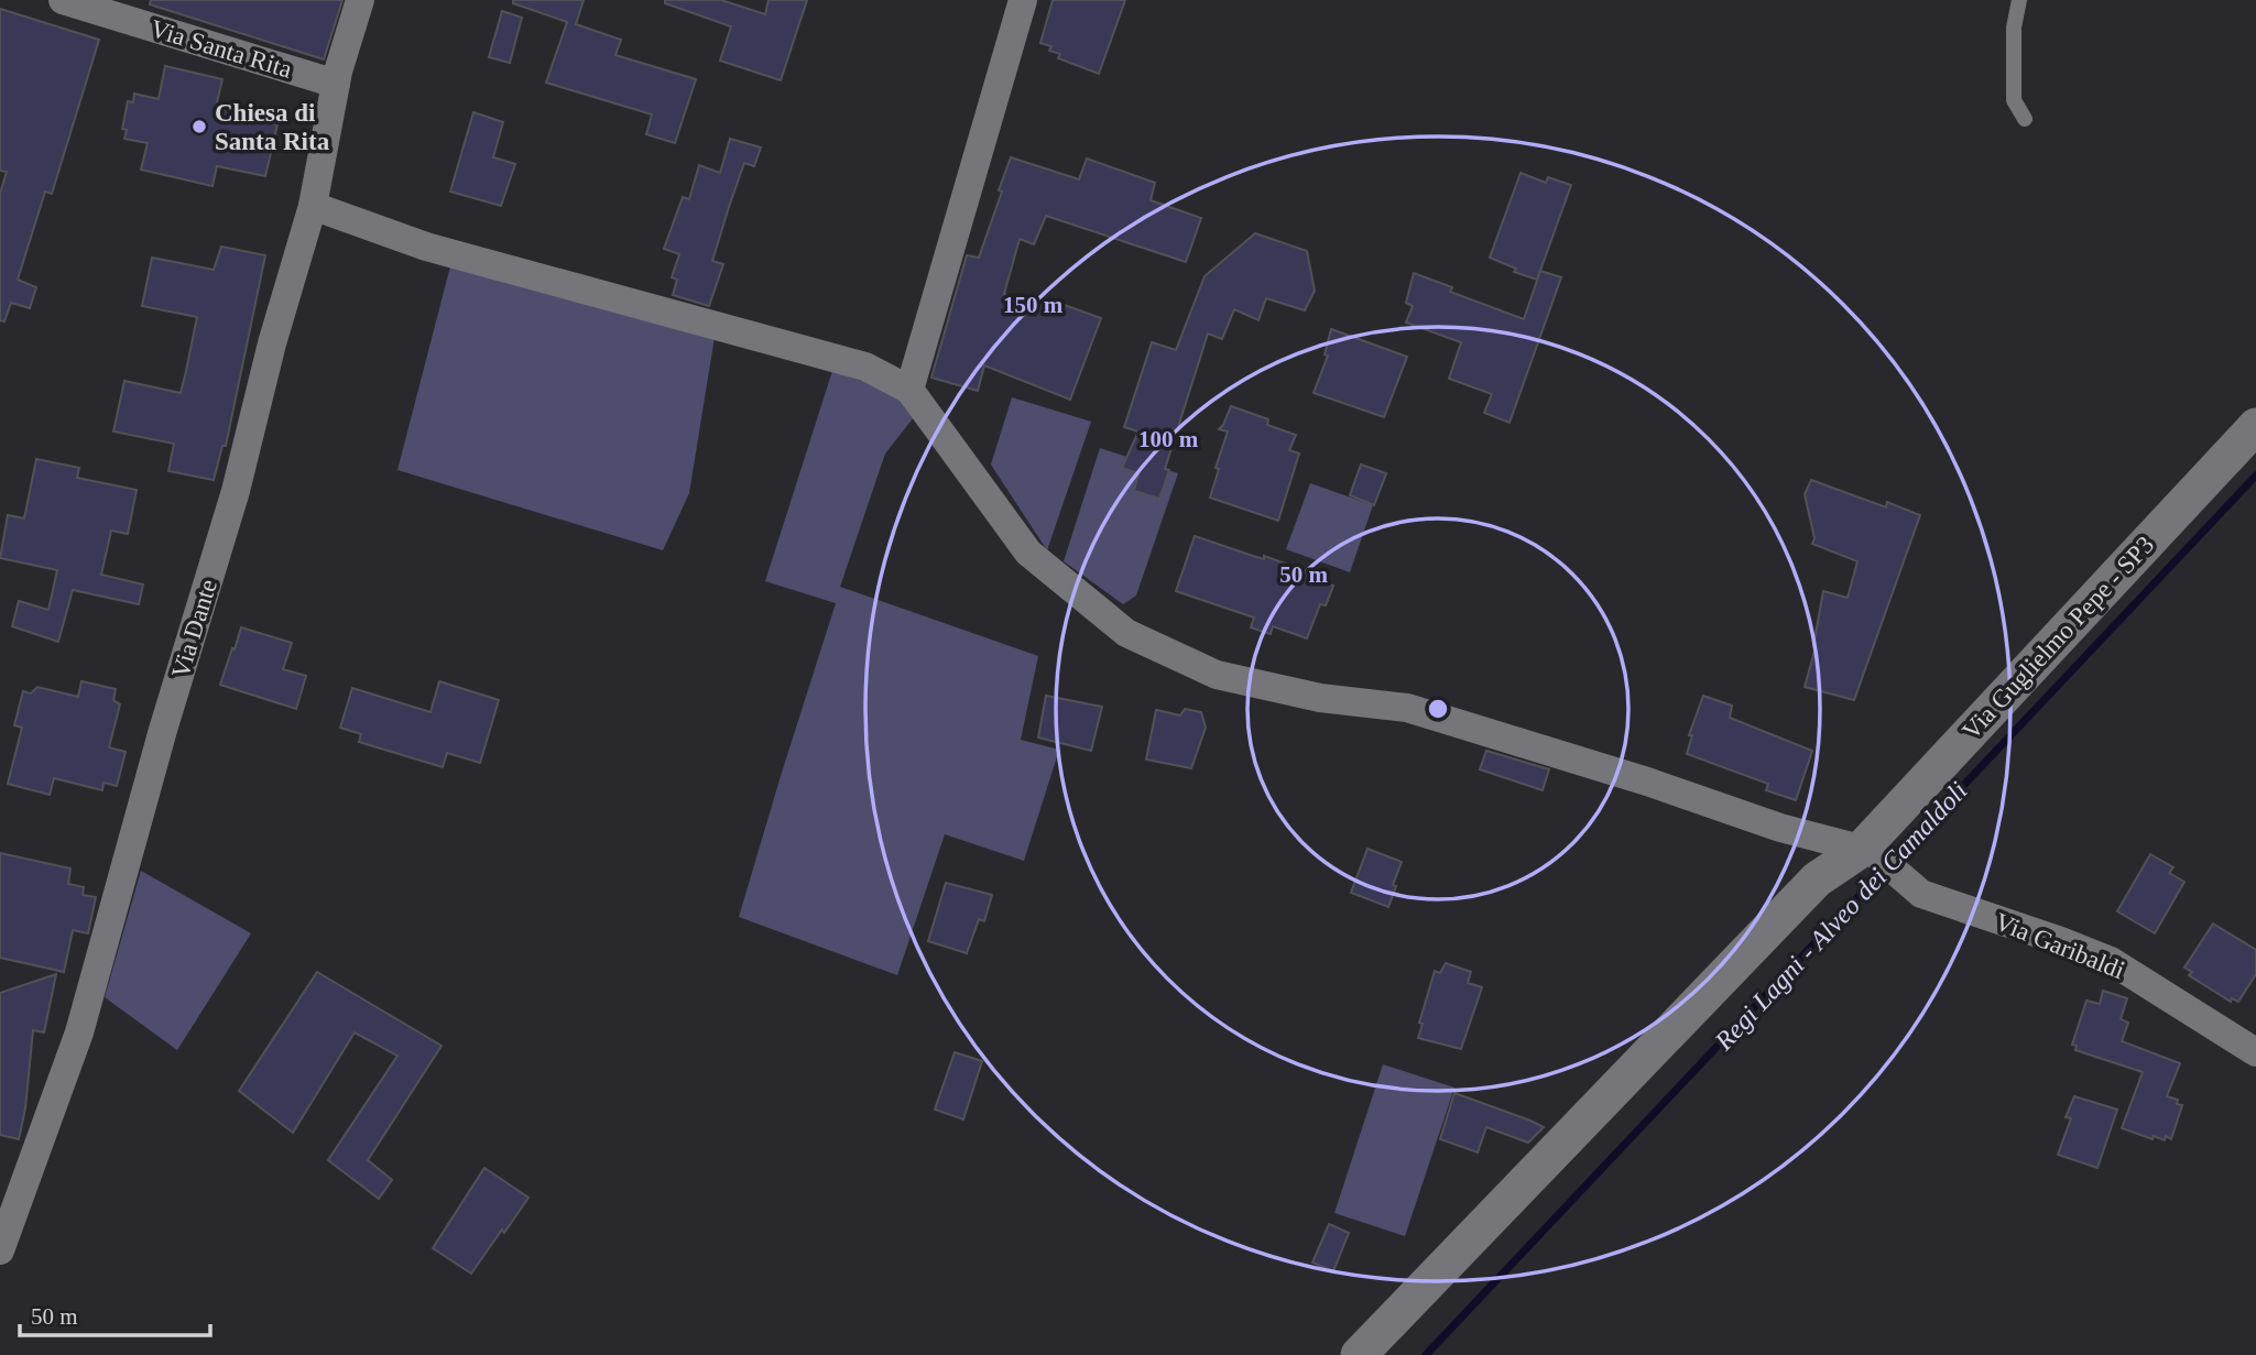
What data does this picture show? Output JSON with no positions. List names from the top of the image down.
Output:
{
  "streets": {
    "street": [
      "Via Santa Rita",
      "Via Dante",
      "Via Guglielmo Pepe - SP3",
      "Via Garibaldi"
    ]
  },
  "crossings": [
    ["Via Santa Rita", "Via Dante"],
    ["Via Guglielmo Pepe - SP3", "Via Garibaldi"]
  ],
  "water": ["Regi Lagni - Alveo dei Camaldoli"],
  "places": ["Chiesa di Santa Rita"],
  "scale_bar": "50 m",
  "rings": ["150 m", "100 m", "50 m"]
}
